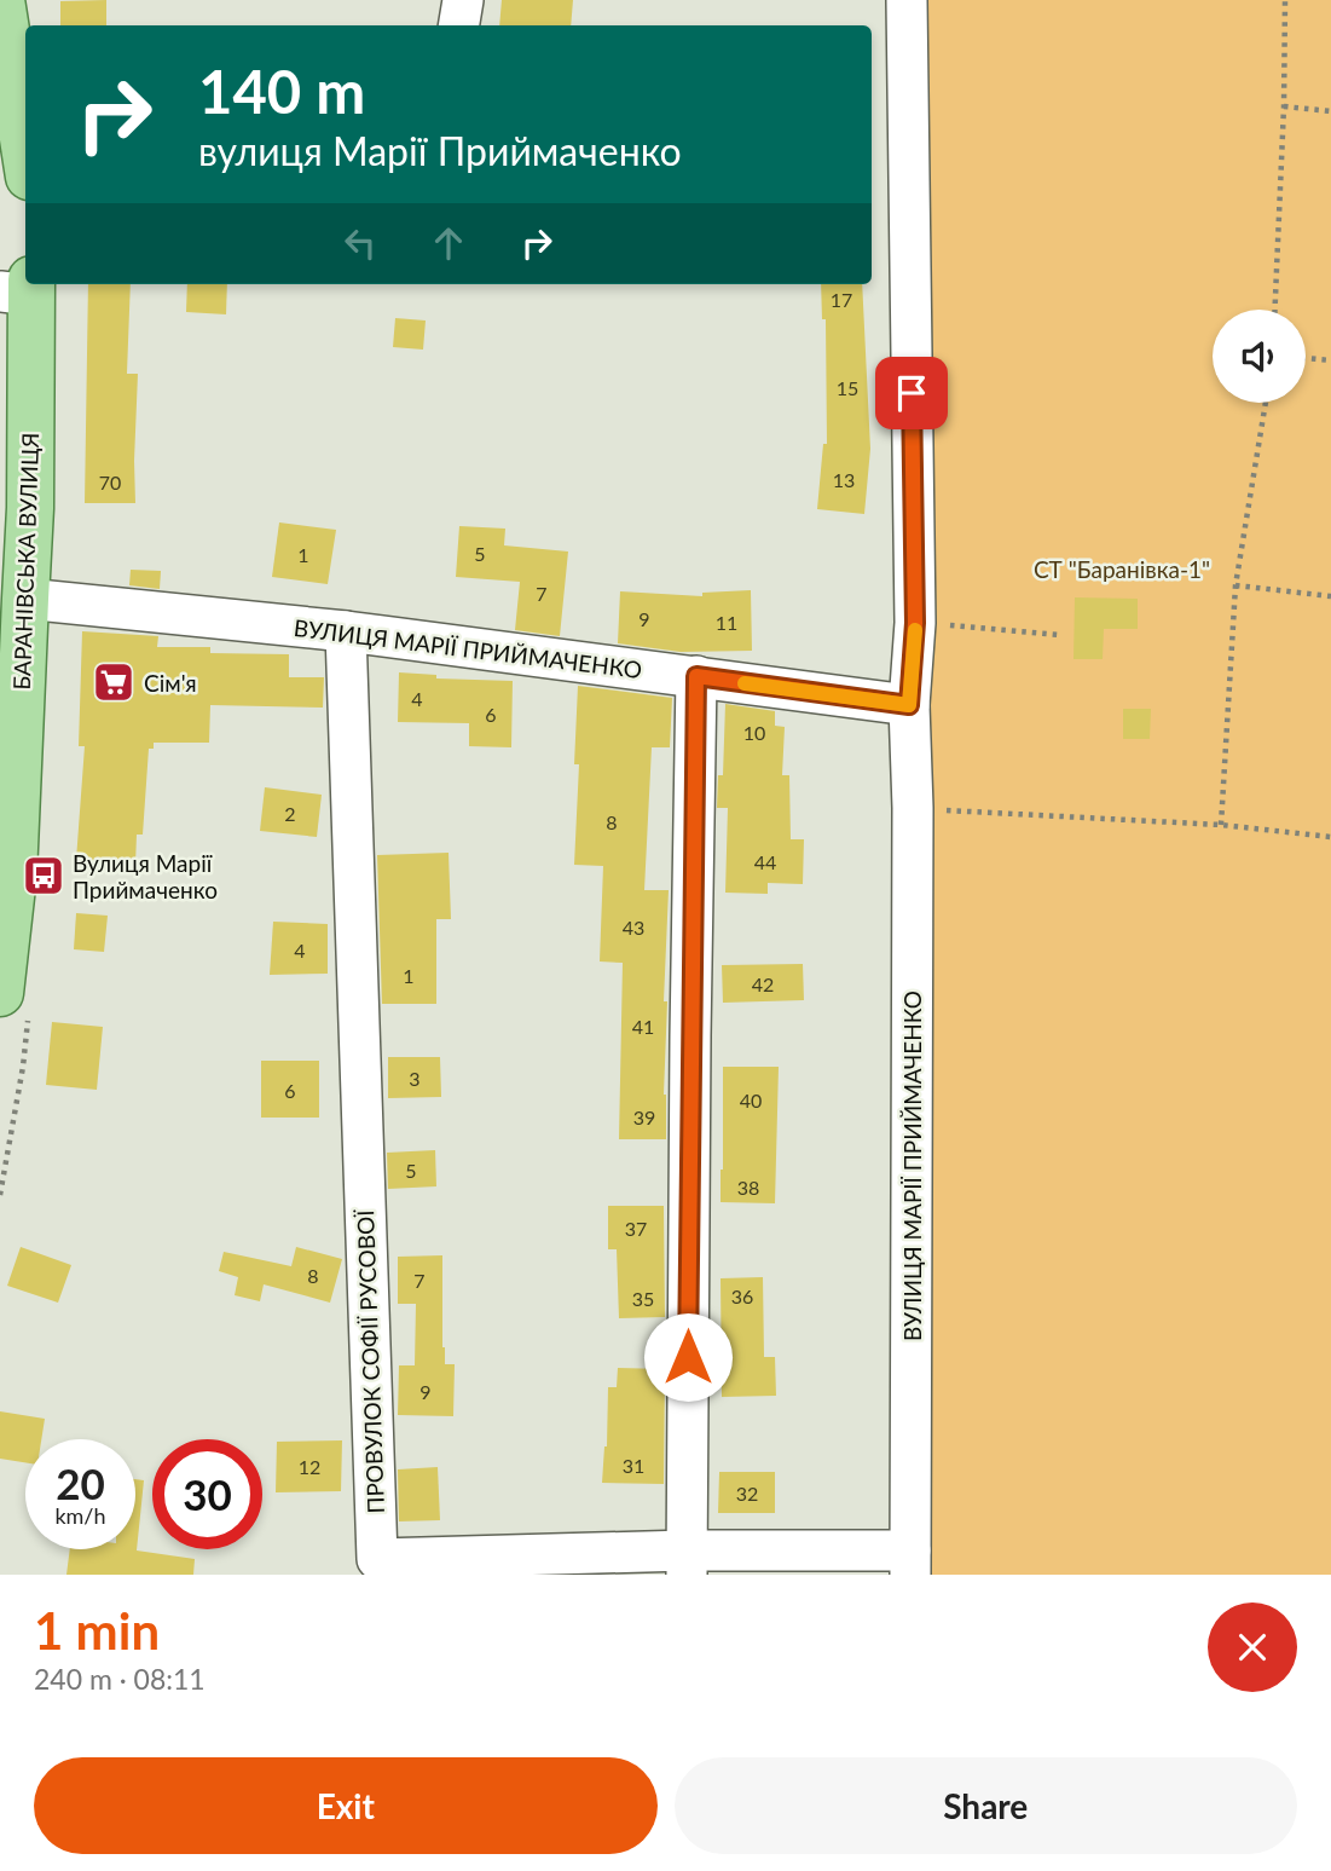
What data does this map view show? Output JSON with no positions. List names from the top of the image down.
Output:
{
  "streets": {
    "main road": ["БАРАНІВСЬКА ВУЛИЦЯ"],
    "street": ["ВУЛИЦЯ МАРІЇ ПРИЙМАЧЕНКО", "ПРОВУЛОК СОФІЇ РУСОВОЇ"]
  },
  "crossings": [
    ["БАРАНІВСЬКА ВУЛИЦЯ", "ВУЛИЦЯ МАРІЇ ПРИЙМАЧЕНКО"],
    ["ВУЛИЦЯ МАРІЇ ПРИЙМАЧЕНКО", "ПРОВУЛОК СОФІЇ РУСОВОЇ"]
  ],
  "parks": ["СТ \"Баранівка-1\""],
  "places": {
    "supermarket": ["Сім'я"],
    "bus stop": ["Вулиця Марії Приймаченко"]
  },
  "house_numbers": [
    "17",
    "15",
    "13",
    "70",
    "5",
    "1",
    "7",
    "9",
    "11",
    "4",
    "6",
    "10",
    "2",
    "8",
    "44",
    "43",
    "4",
    "1",
    "42",
    "41",
    "3",
    "6",
    "40",
    "39",
    "5",
    "38",
    "37",
    "8",
    "7",
    "36",
    "35",
    "9",
    "31",
    "12",
    "32"
  ],
  "page": {
    "turn": ["140 m", "вулиця Марії Приймаченко"],
    "speed": "20 km/h",
    "limit": "30",
    "heading": ["1 min", "240 m · 08:11"],
    "buttons": ["Exit", "Share"]
  }
}
